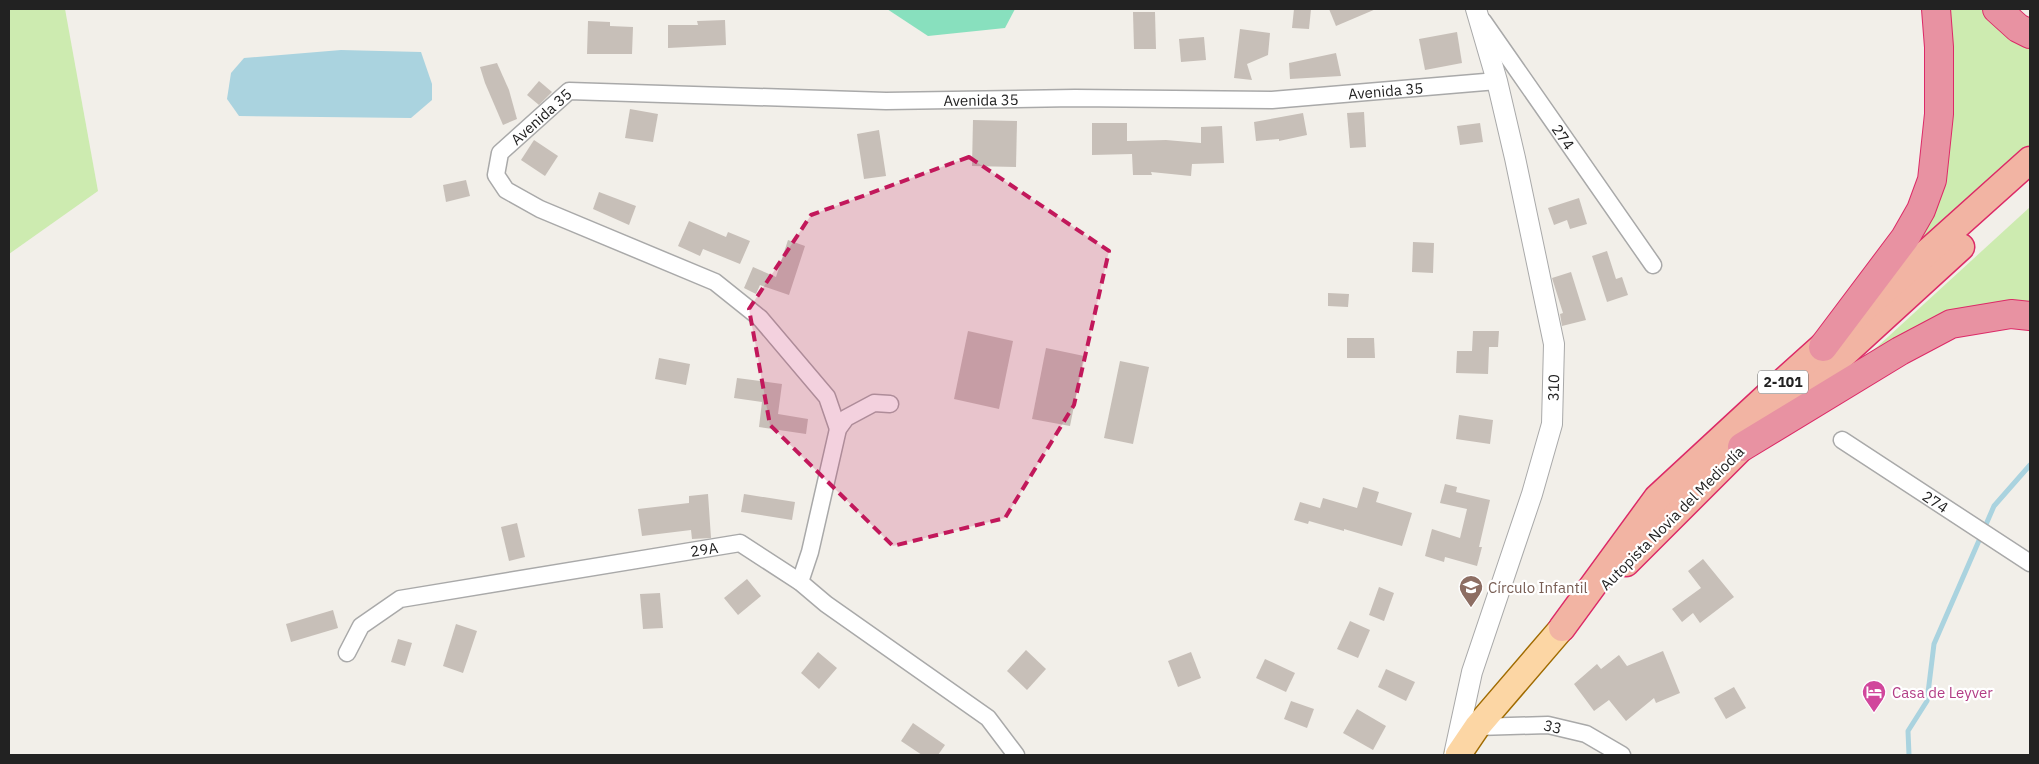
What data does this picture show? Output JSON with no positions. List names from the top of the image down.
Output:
{
  "streets": {
    "highway": ["2-101", "Autopista Novia del Mediodía"],
    "street": [
      "Avenida 35",
      "274",
      "310",
      "29A",
      "33"
    ]
  },
  "crossings": [
    ["Avenida 35", "310"],
    ["274", "310"],
    ["2-101", "Autopista Novia del Mediodía"],
    ["2-101", "33"]
  ],
  "places": {
    "school or university": ["Círculo Infantil"],
    "hotel": ["Casa de Leyver"]
  }
}
